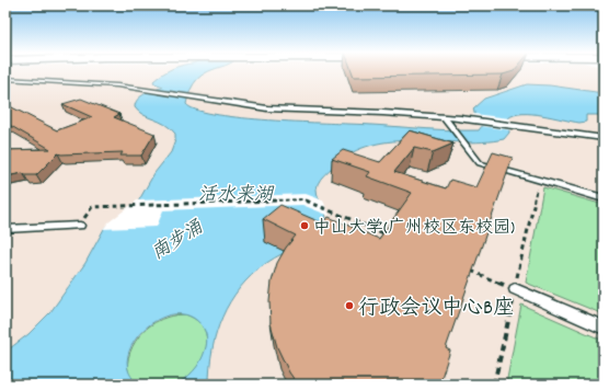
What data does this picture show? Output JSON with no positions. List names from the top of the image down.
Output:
{
  "water": ["活水来湖", "南步涌"],
  "places": ["中山大学(广州校区东校园)", "行政会议中心B座"]
}
